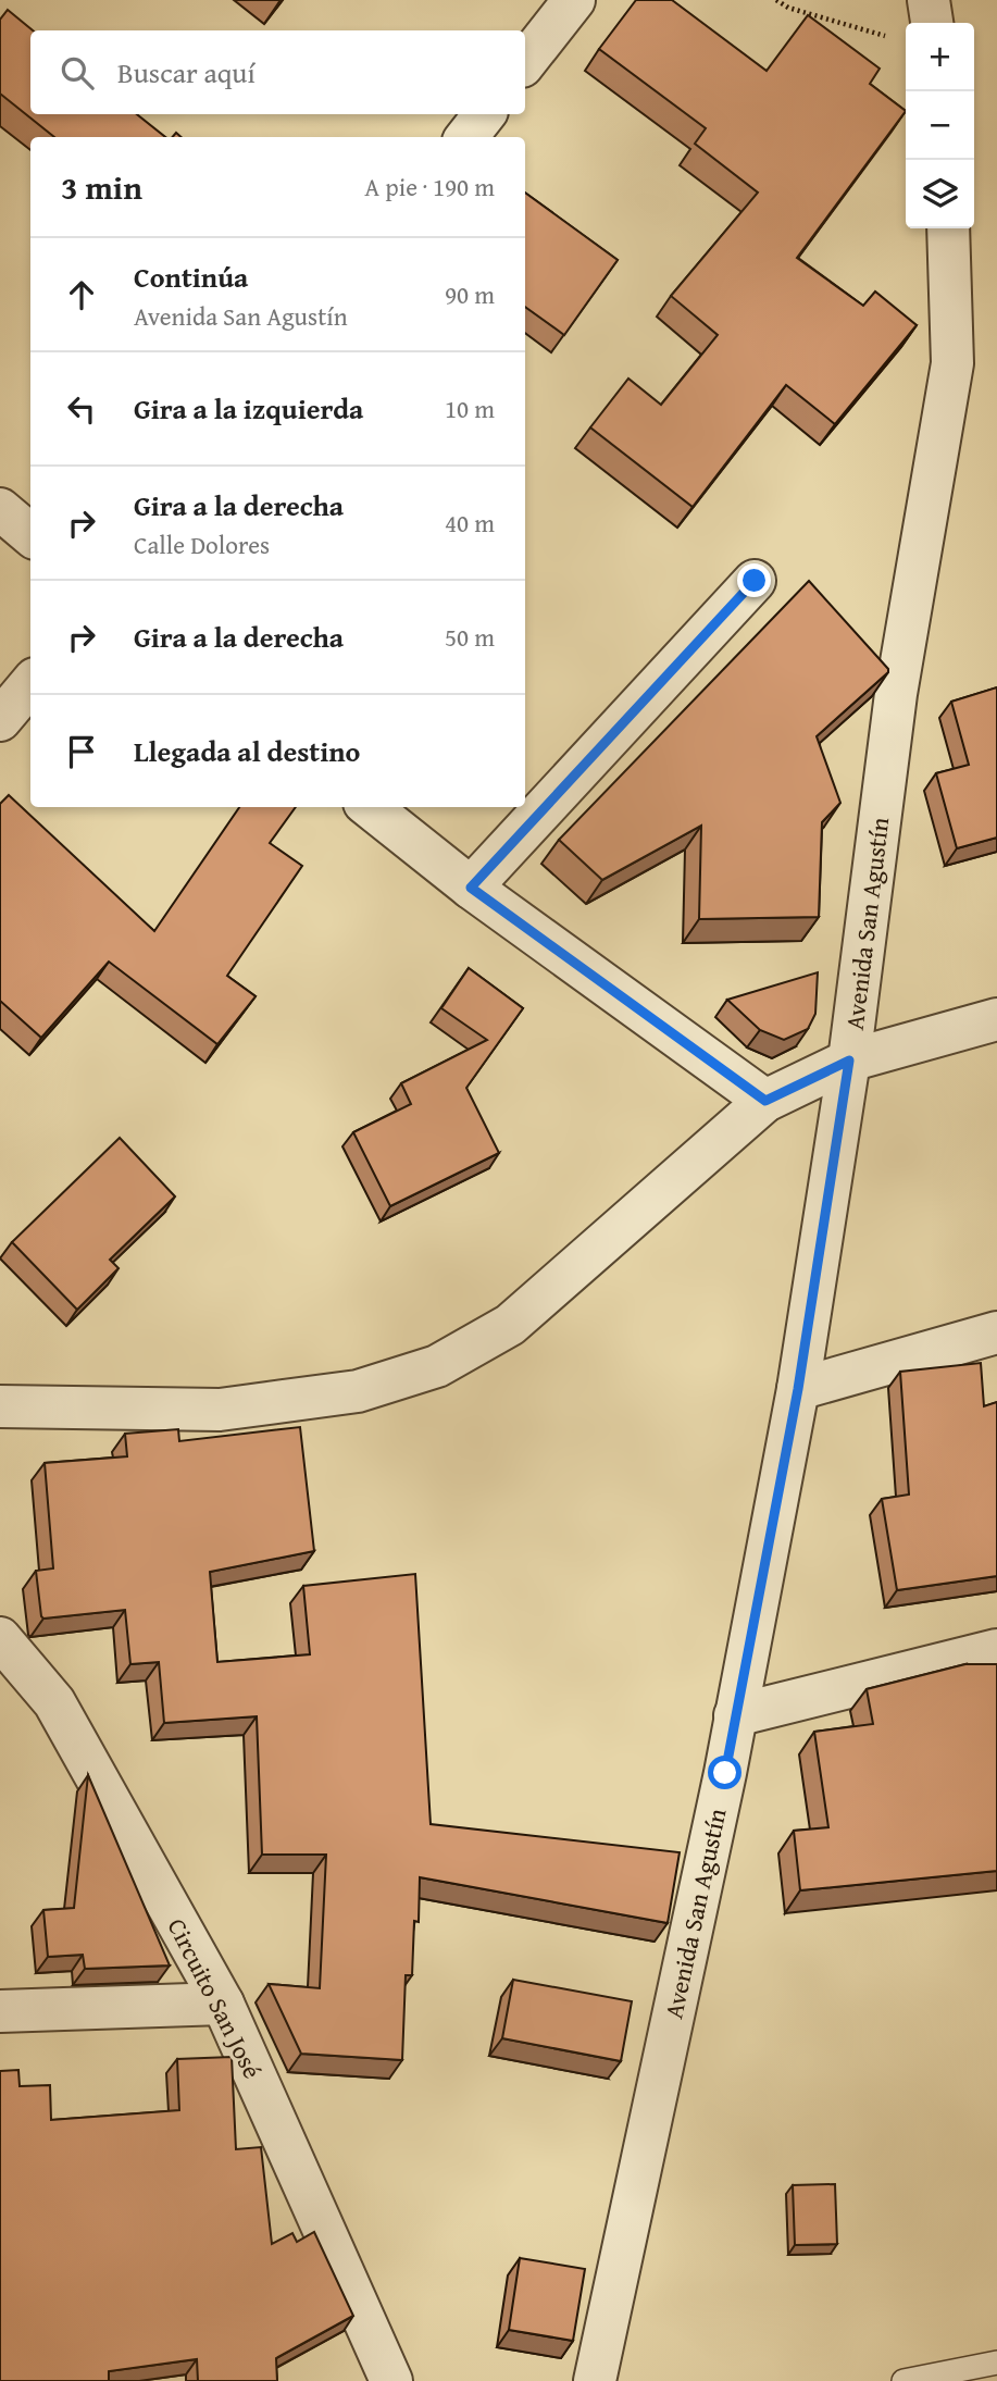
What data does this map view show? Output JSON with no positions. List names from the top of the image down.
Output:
{
  "streets": {
    "street": ["Avenida San Agustín", "Circuito San José"]
  },
  "page": {
    "map_buttons": ["+", "−"],
    "search": "Buscar aquí",
    "heading": ["3 min", "A pie · 190 m"],
    "list": [
      ["Continúa", "Avenida San Agustín", "90 m"],
      ["Gira a la izquierda", "10 m"],
      ["Gira a la derecha", "Calle Dolores", "40 m"],
      ["Gira a la derecha", "50 m"],
      "Llegada al destino"
    ]
  }
}
